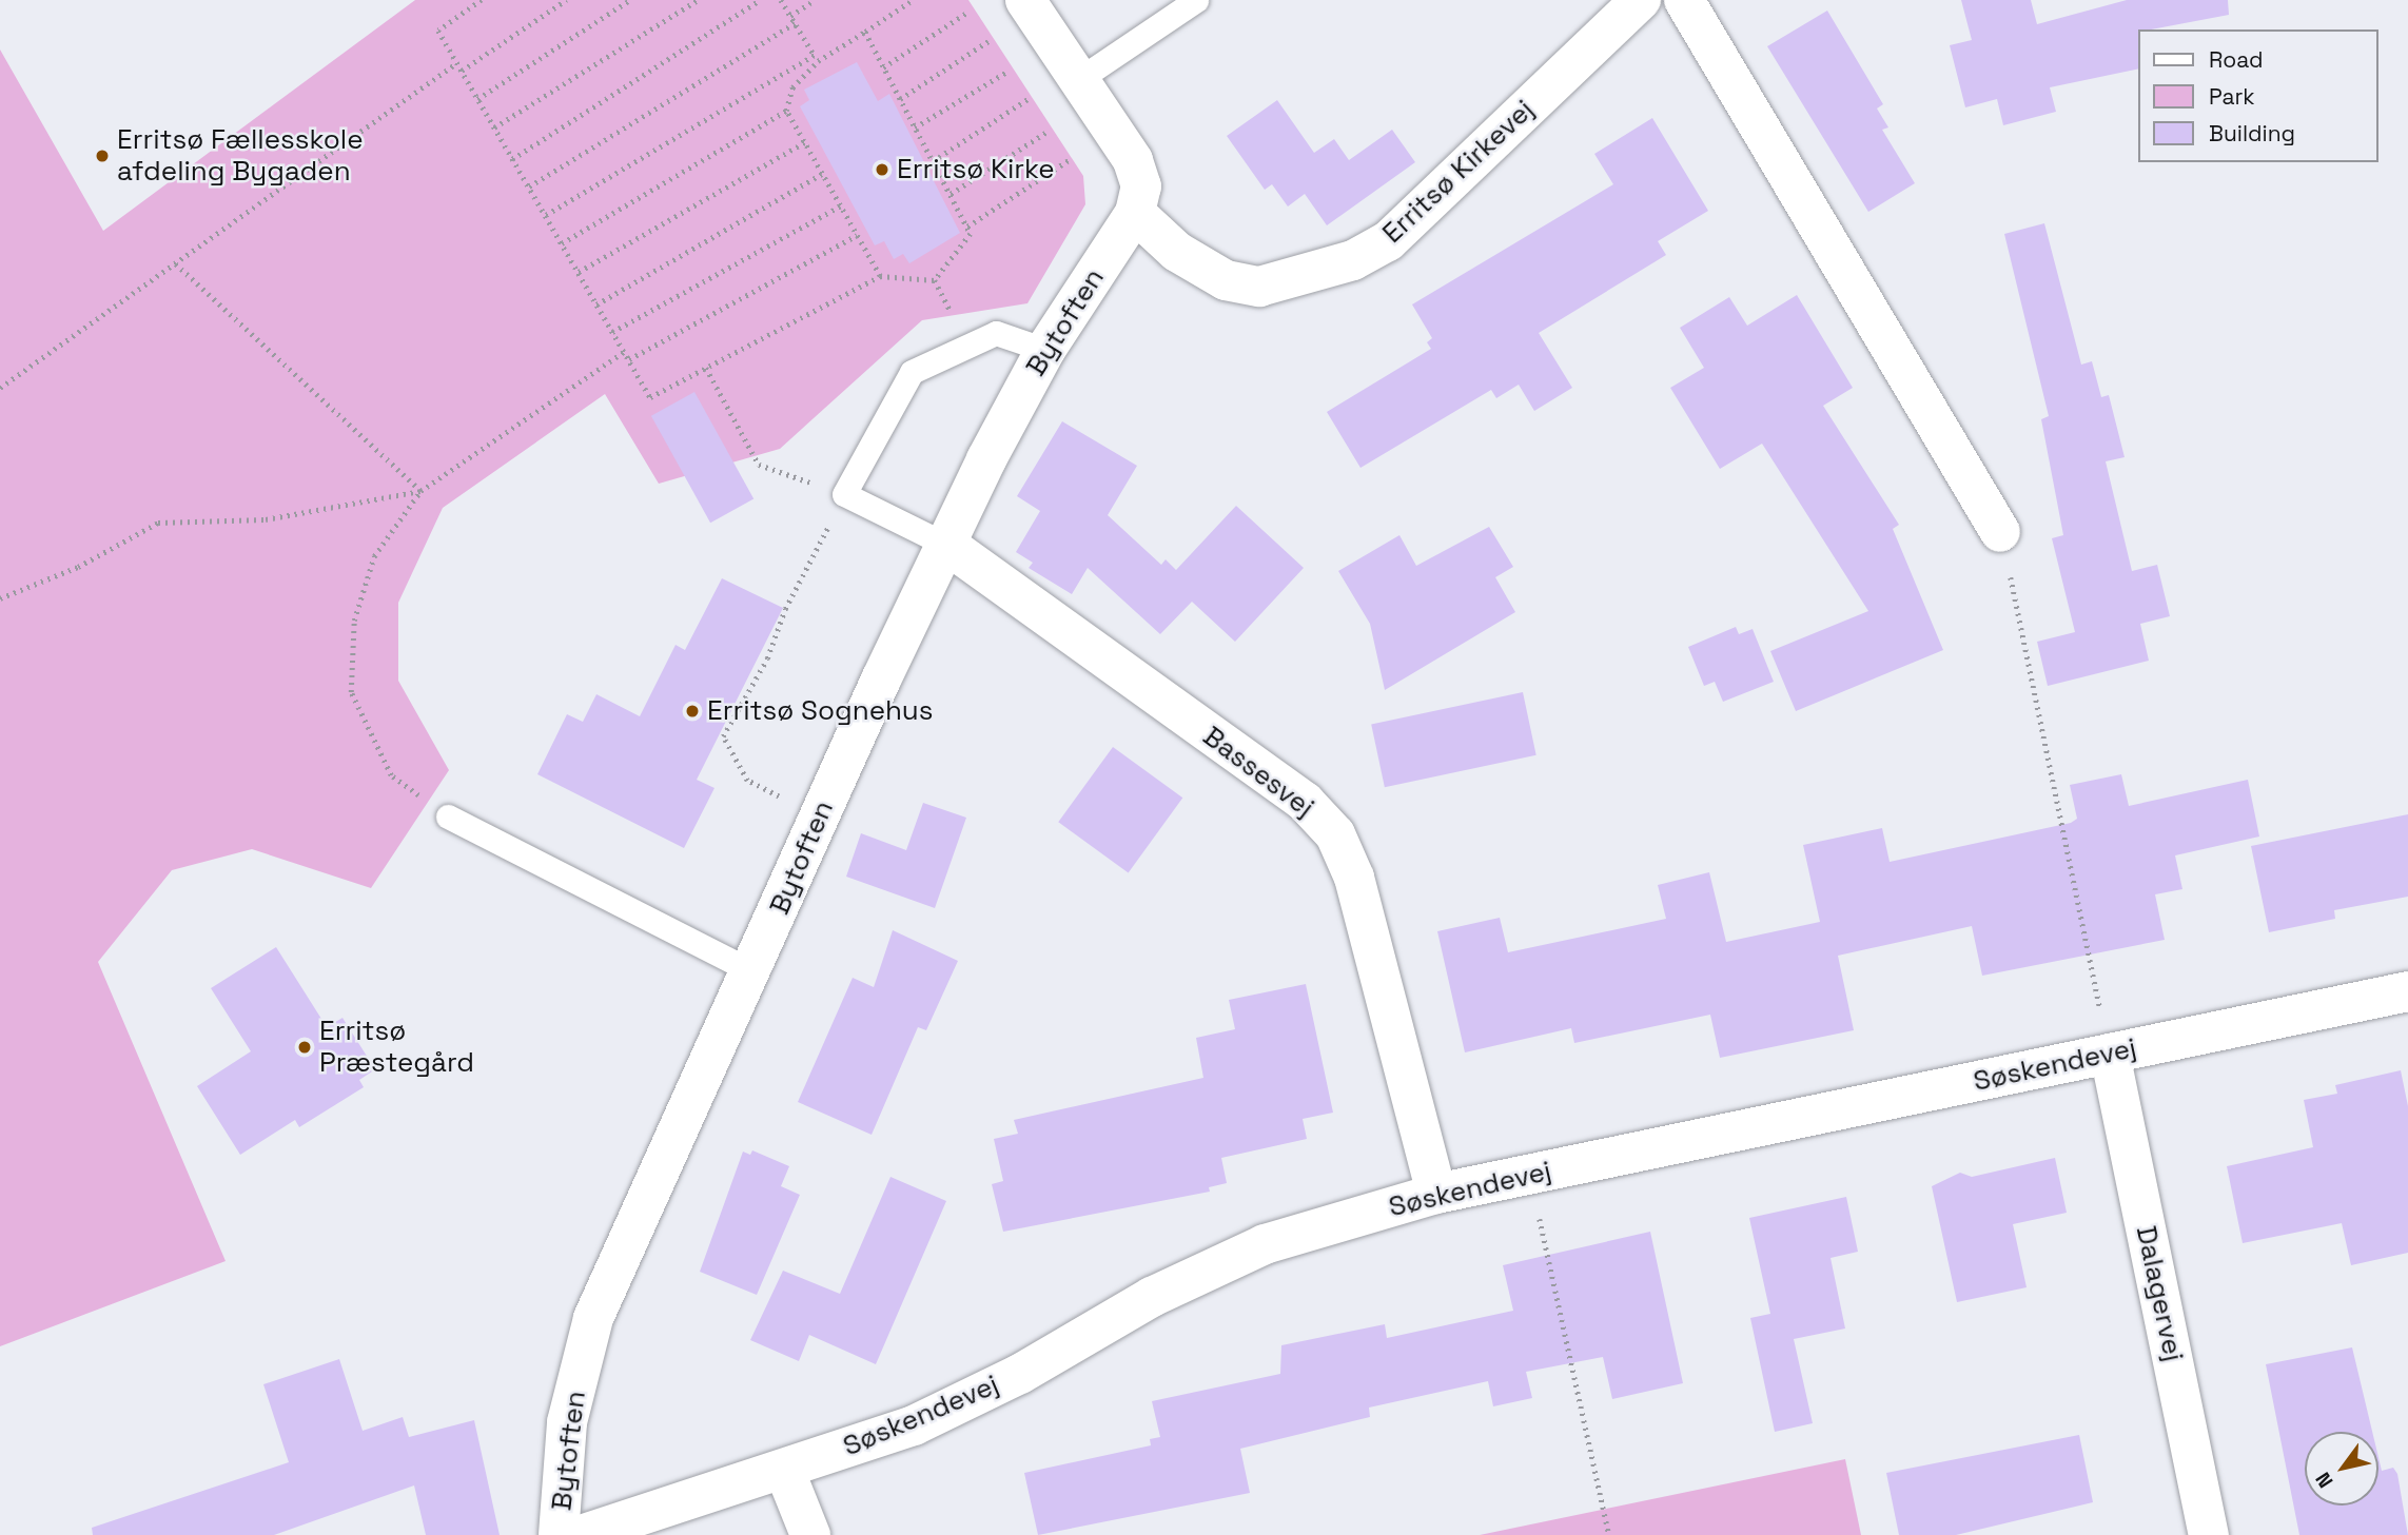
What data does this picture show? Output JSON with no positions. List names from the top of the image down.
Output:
{
  "streets": {
    "street": [
      "Erritsø Kirkevej",
      "Bytoften",
      "Bassesvej",
      "Søskendevej",
      "Dalagervej"
    ]
  },
  "crossings": [
    ["Erritsø Kirkevej", "Bytoften"],
    ["Bytoften", "Bassesvej"],
    ["Bassesvej", "Søskendevej"],
    ["Søskendevej", "Dalagervej"]
  ],
  "places": [
    "Erritsø Fællesskole afdeling Bygaden",
    "Erritsø Kirke",
    "Erritsø Sognehus",
    "Erritsø Præstegård"
  ],
  "legend": ["Road", "Park", "Building"],
  "north": "bottom left"
}
